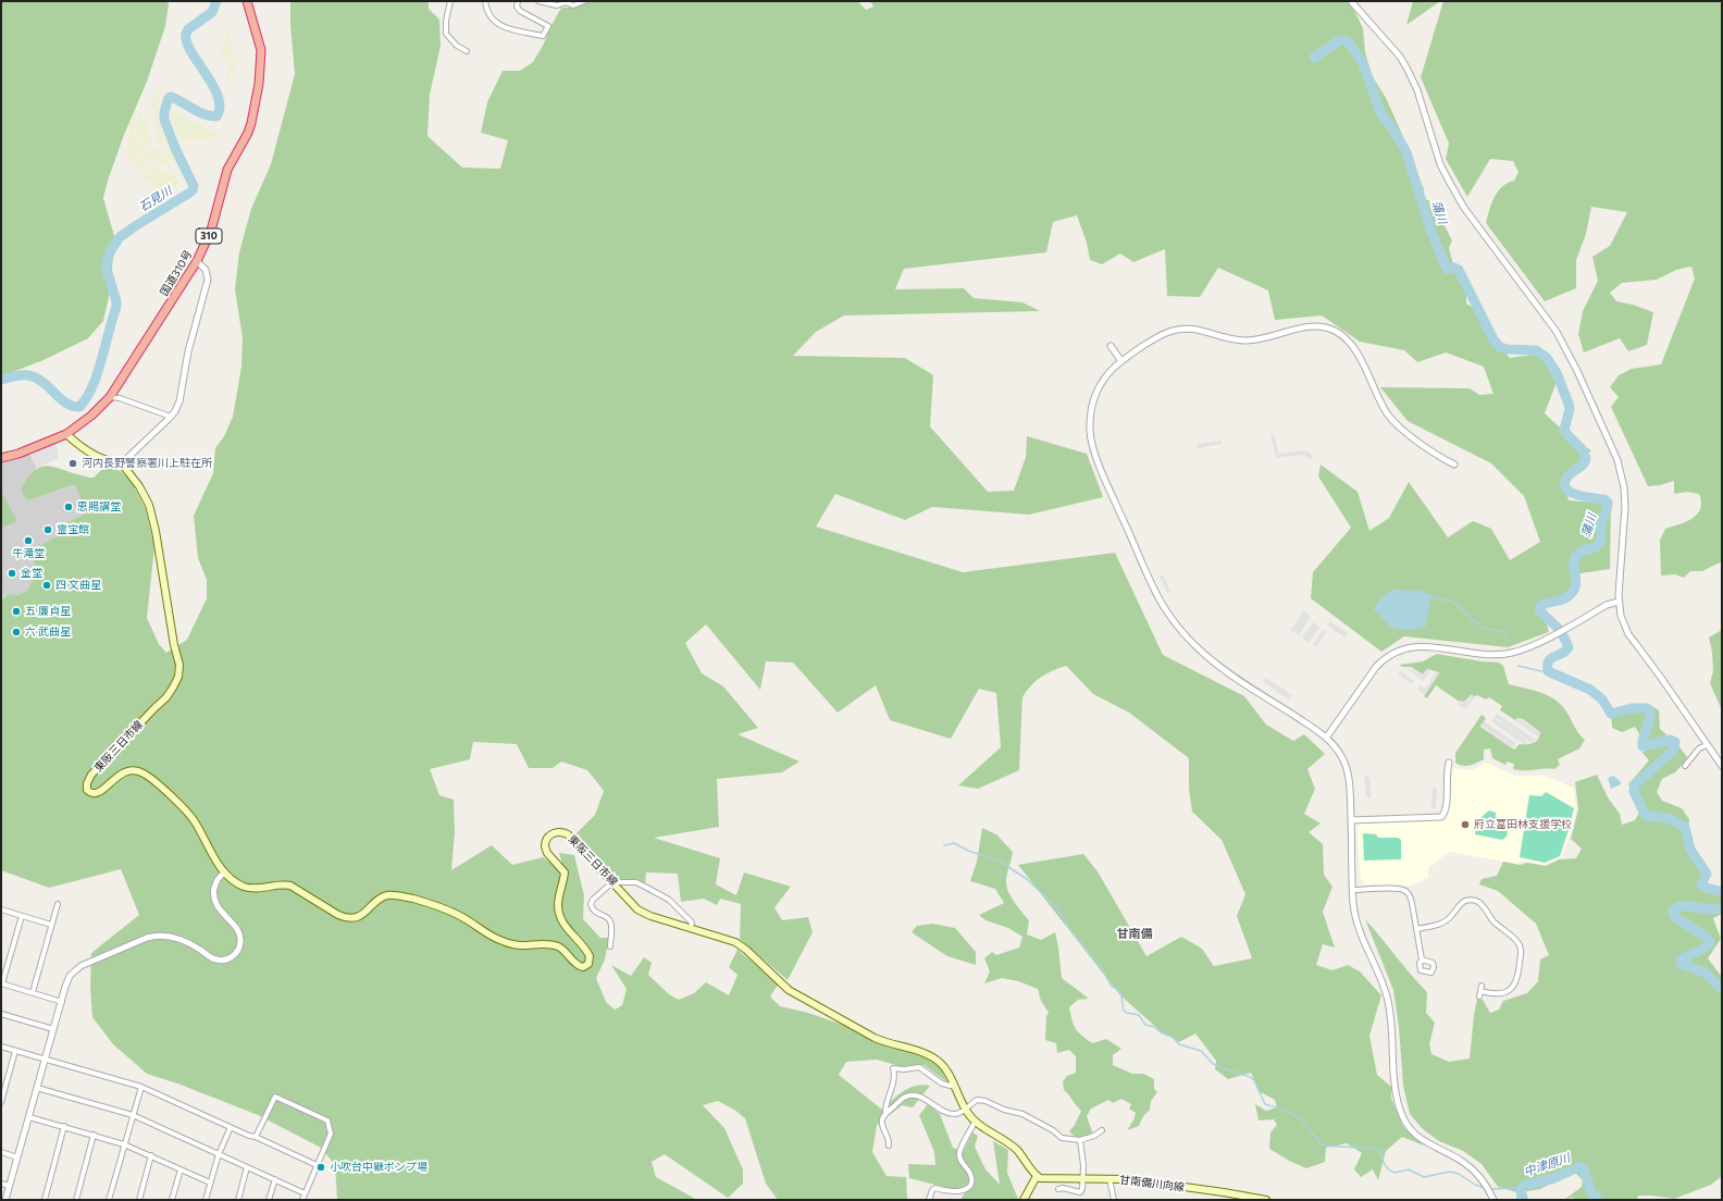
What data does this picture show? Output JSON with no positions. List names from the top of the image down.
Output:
{
  "streets": {
    "highway": ["310", "国道310号"],
    "main road": ["東阪三日市線", "甘南備川向線"]
  },
  "crossings": [
    ["東阪三日市線", "甘南備川向線"]
  ],
  "districts": ["甘南備"],
  "water": ["石見川", "蒲川", "中津原川"],
  "places": [
    "河内長野警察署川上駐在所",
    "恩賜講堂",
    "霊宝館",
    "牛滝堂",
    "金堂",
    "四 文曲星",
    "五 廉貞星",
    "六 武曲星",
    "府立富田林支援学校",
    "小吹台中継ポンプ場"
  ]
}
